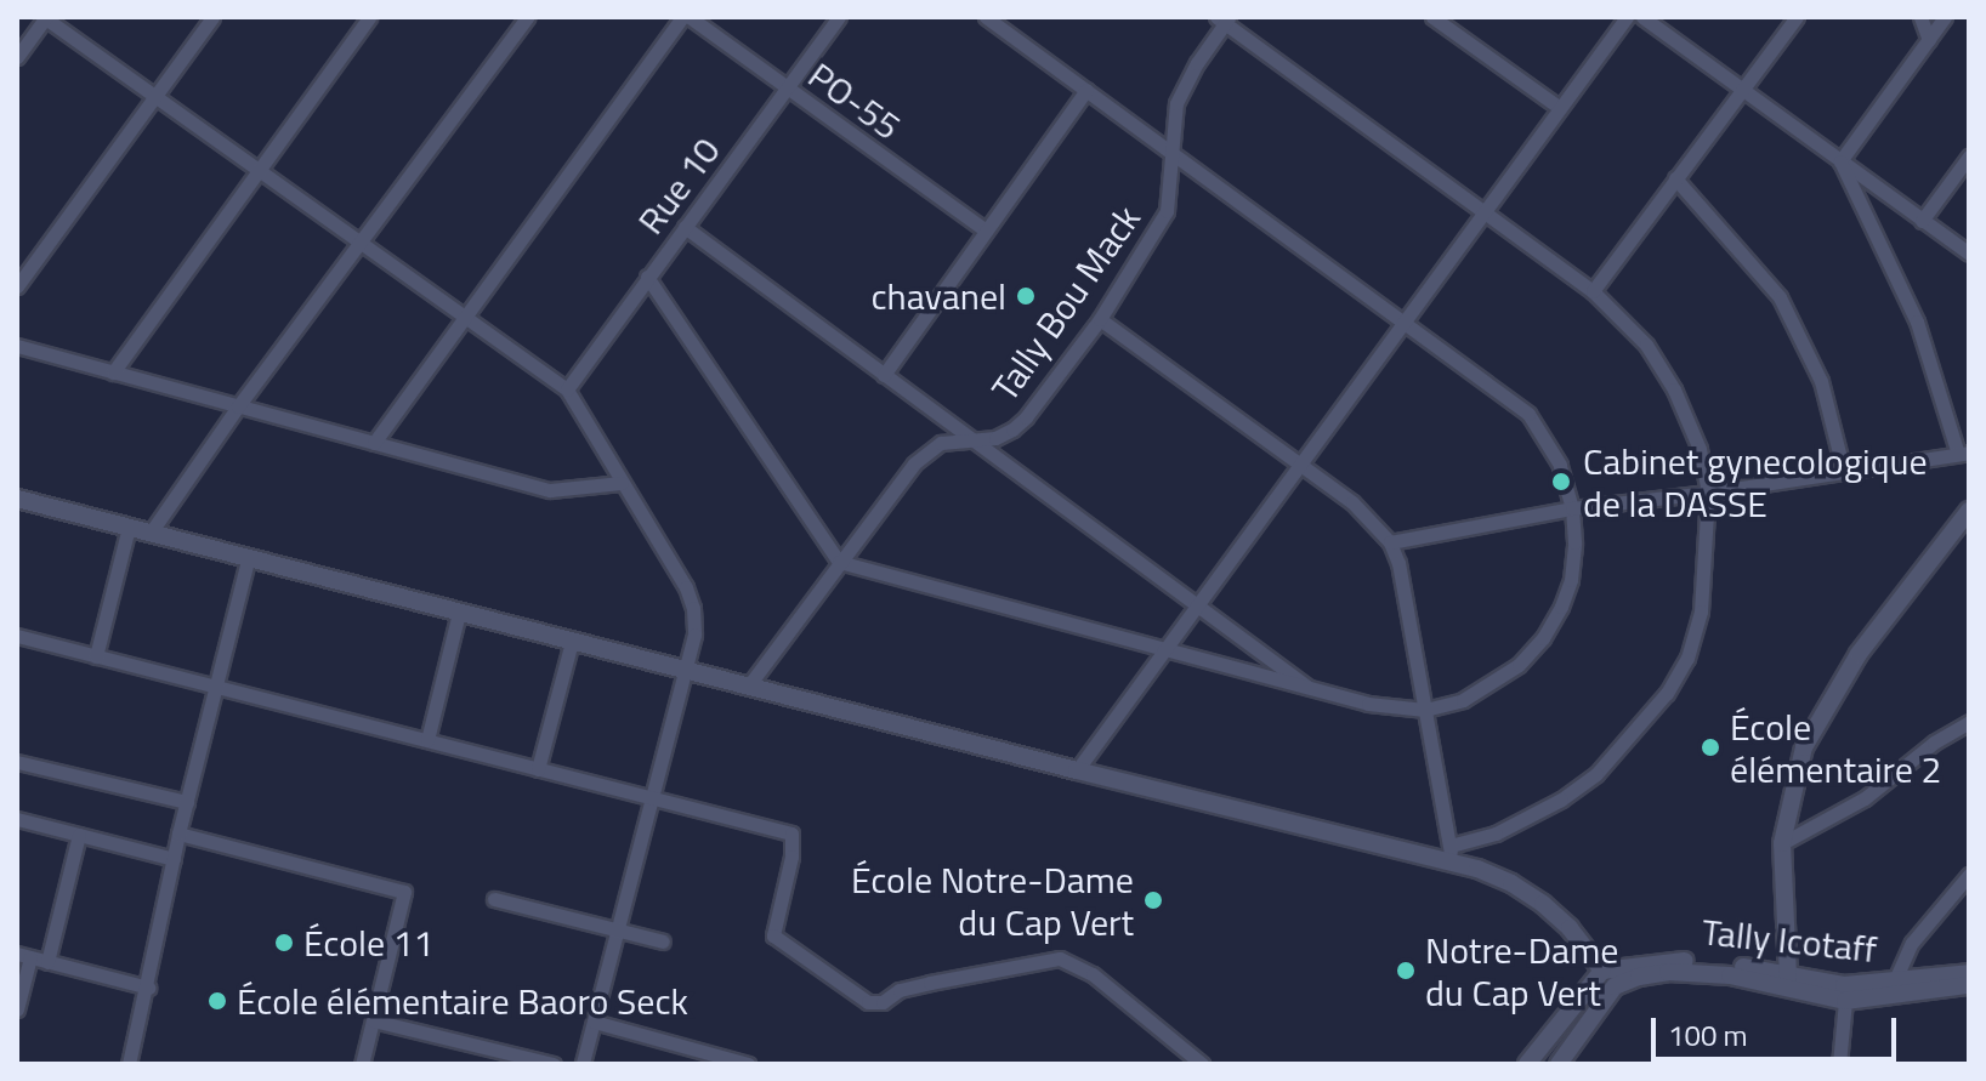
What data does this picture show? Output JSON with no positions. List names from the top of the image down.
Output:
{
  "streets": {
    "street": [
      "PO-55",
      "Rue 10",
      "Tally Bou Mack",
      "Tally Icotaff"
    ]
  },
  "crossings": [
    ["PO-55", "Rue 10"]
  ],
  "places": [
    "chavanel",
    "Cabinet gynecologique de la DASSE",
    "École élémentaire 2",
    "École Notre-Dame du Cap Vert",
    "École 11",
    "Notre-Dame du Cap Vert",
    "École élémentaire Baoro Seck"
  ],
  "scale_bar": "100 m"
}
